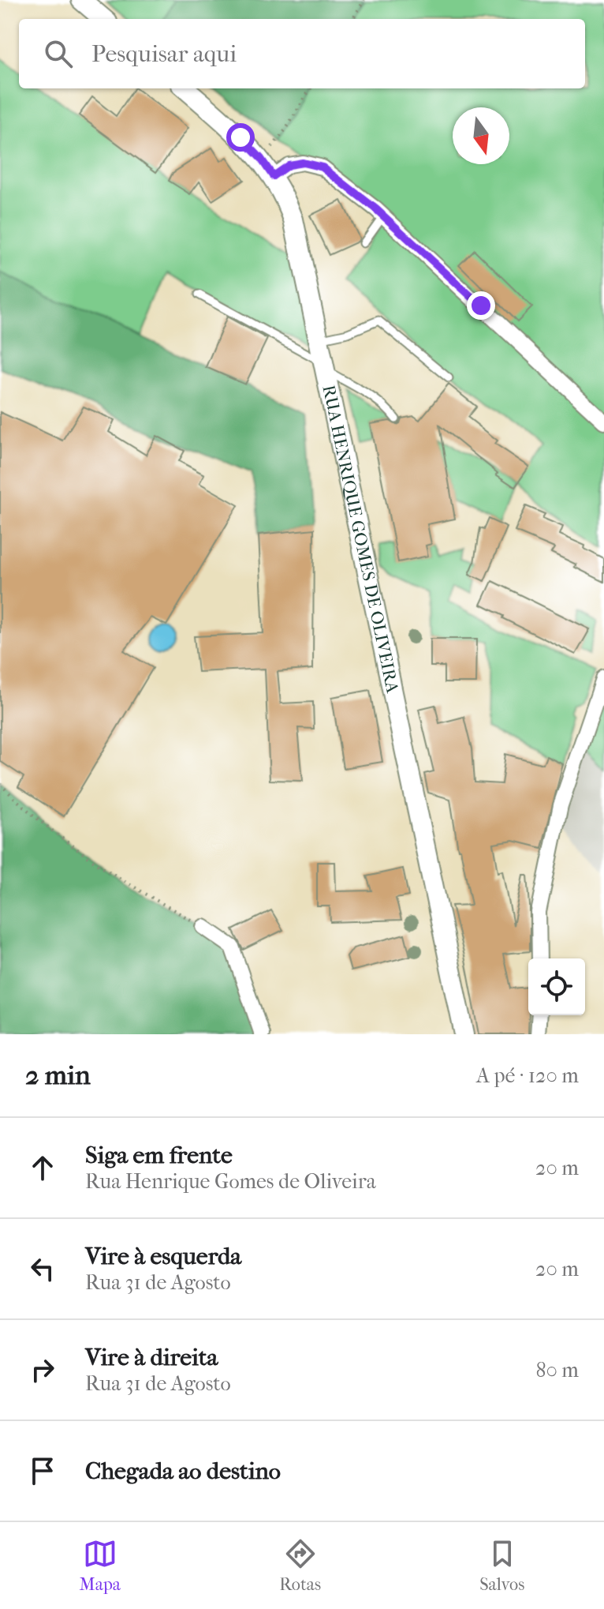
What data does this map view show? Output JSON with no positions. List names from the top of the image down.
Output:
{
  "streets": {
    "street": ["RUA HENRIQUE GOMES DE OLIVEIRA"]
  },
  "north": "bottom",
  "page": {
    "search": "Pesquisar aqui",
    "heading": ["2 min", "A pé · 120 m"],
    "list": [
      ["Siga em frente", "Rua Henrique Gomes de Oliveira", "20 m"],
      ["Vire à esquerda", "Rua 31 de Agosto", "20 m"],
      ["Vire à direita", "Rua 31 de Agosto", "80 m"],
      "Chegada ao destino"
    ],
    "nav": ["Mapa", "Rotas", "Salvos"]
  }
}
